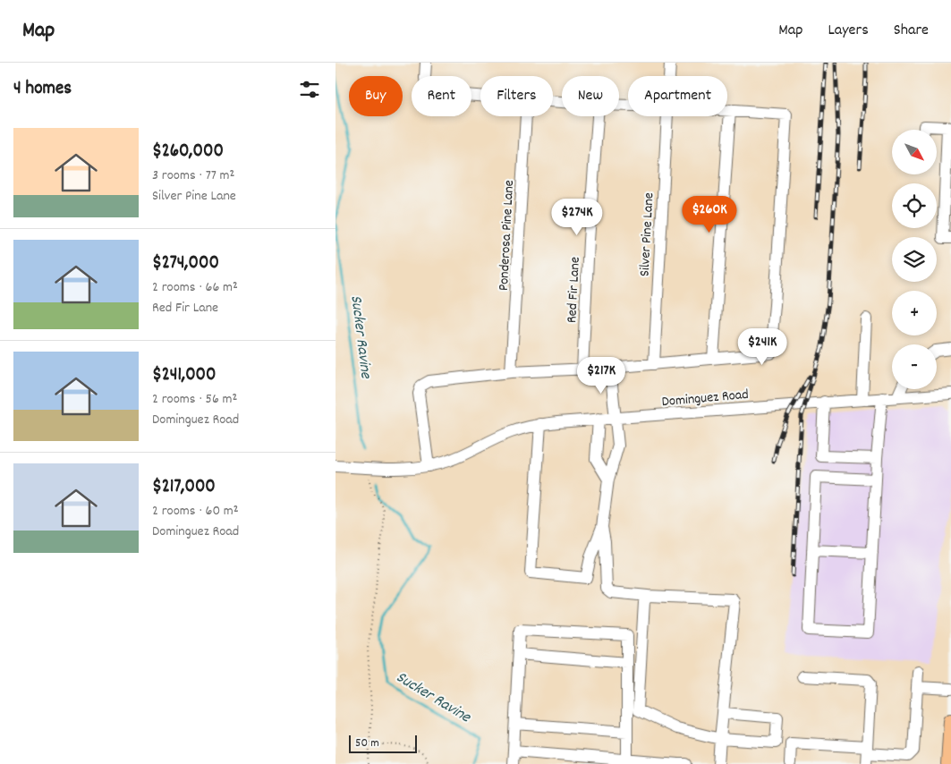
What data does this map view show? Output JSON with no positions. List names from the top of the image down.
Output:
{
  "streets": {
    "street": [
      "Silver Pine Lane",
      "Ponderosa Pine Lane",
      "Red Fir Lane",
      "Dominguez Road"
    ]
  },
  "water": ["Sucker Ravine"],
  "scale_bar": "50 m",
  "north": "bottom right",
  "page": {
    "header": "Map",
    "nav": ["Map", "Layers", "Share"],
    "heading": "4 homes",
    "chip": [
      "Buy",
      "Rent",
      "Filters",
      "New",
      "Apartment"
    ],
    "list": [
      {
        "name": "$260,000",
        "note": "3 rooms · 77 m² · Silver Pine Lane"
      },
      {
        "name": "$274,000",
        "note": "2 rooms · 66 m² · Red Fir Lane"
      },
      {
        "name": "$241,000",
        "note": "2 rooms · 56 m² · Dominguez Road"
      },
      {
        "name": "$217,000",
        "note": "2 rooms · 60 m² · Dominguez Road"
      }
    ],
    "map_buttons": ["+", "−"],
    "price": [
      "$260K",
      "$274K",
      "$241K",
      "$217K"
    ],
    "scale": "50 m"
  }
}
